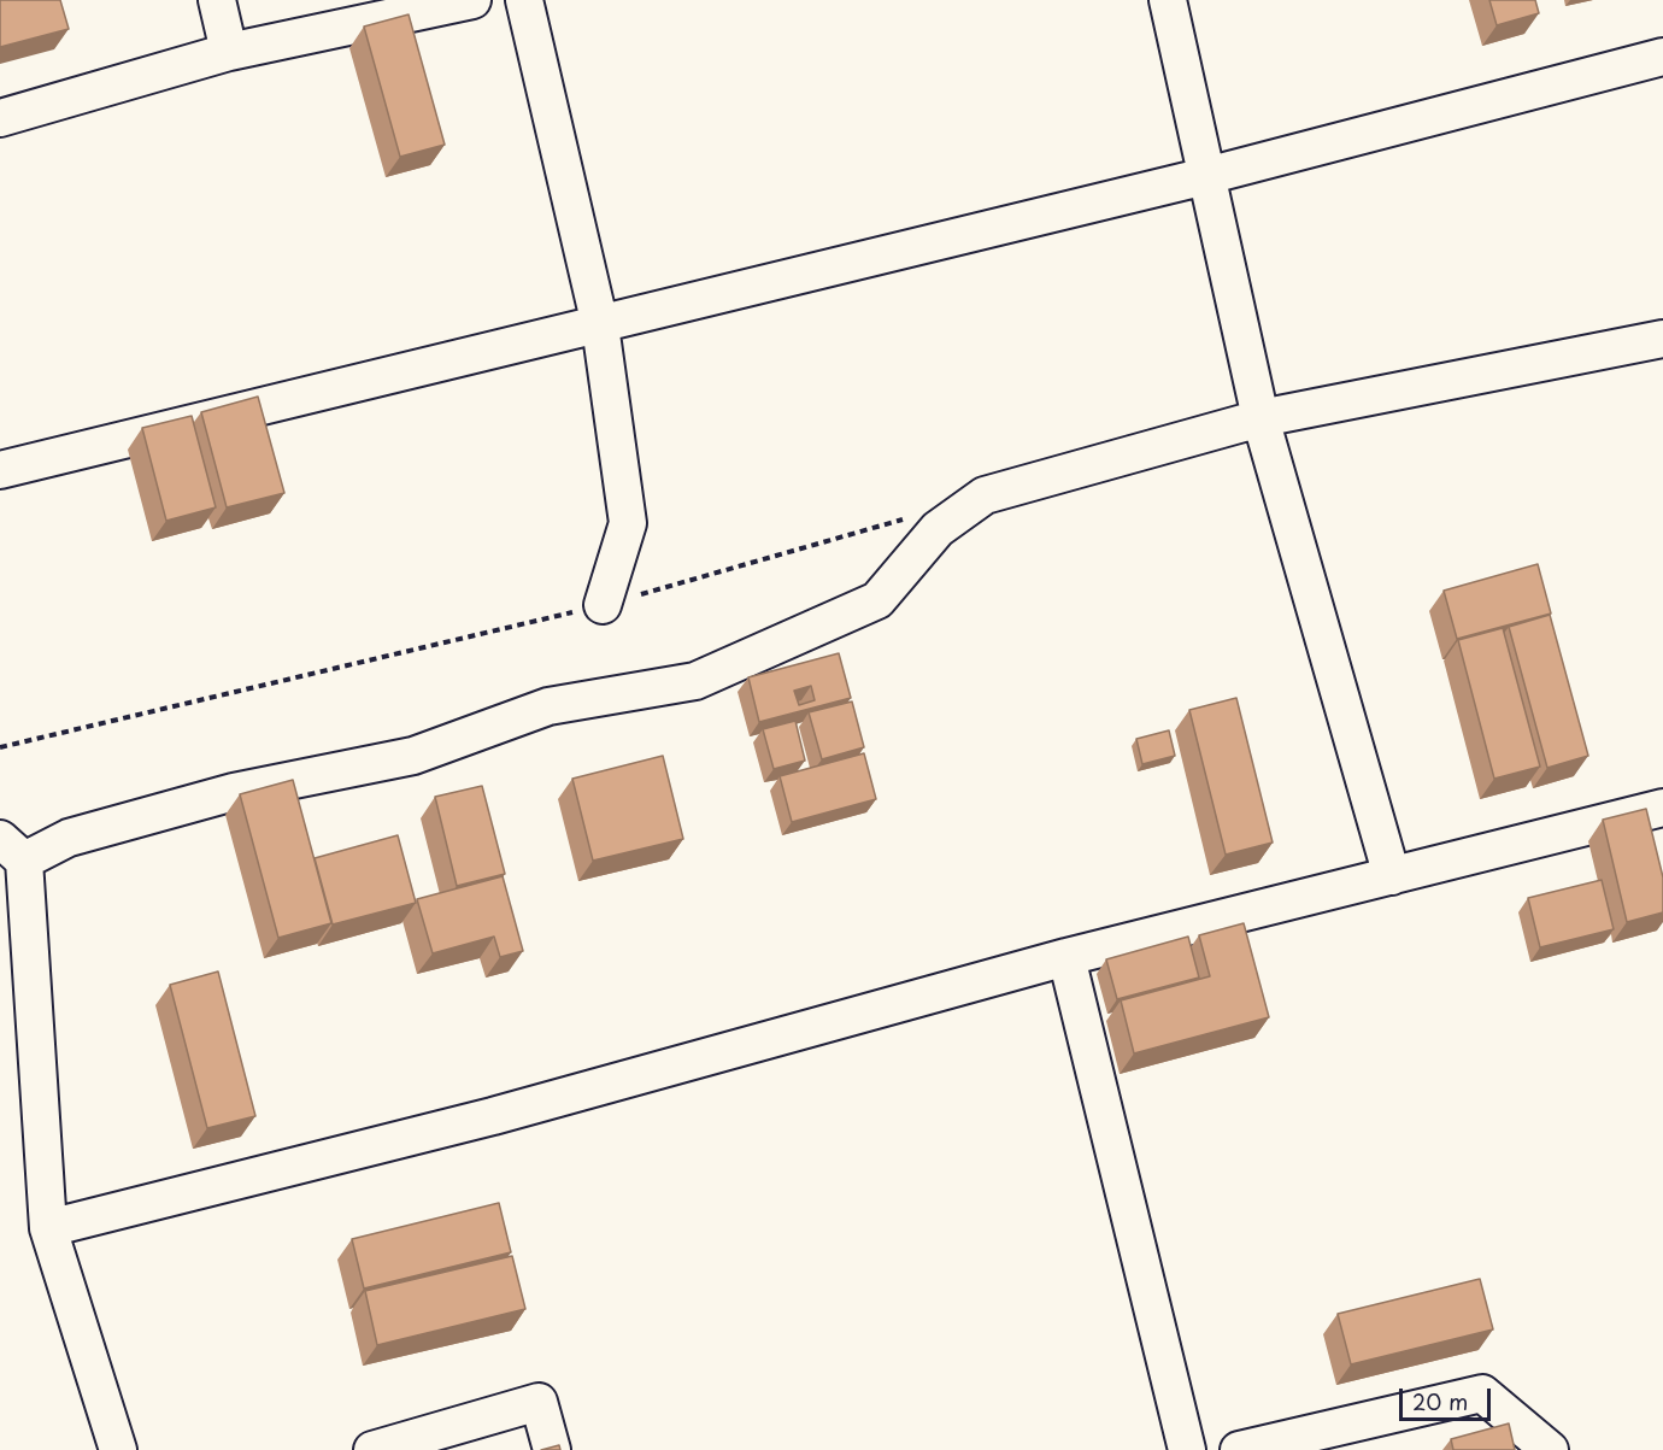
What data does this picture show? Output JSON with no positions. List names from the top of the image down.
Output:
{
  "scale_bar": "20 m"
}
